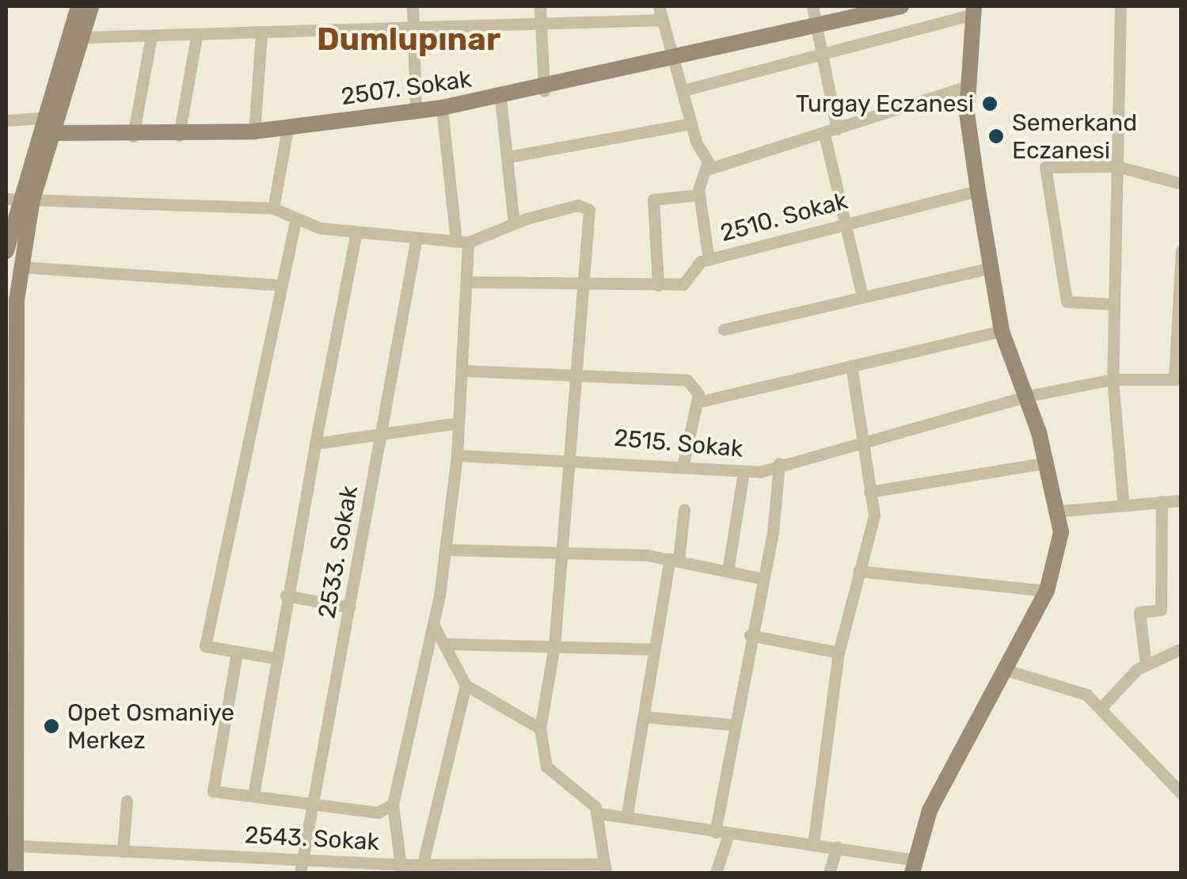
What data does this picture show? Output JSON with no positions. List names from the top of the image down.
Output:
{
  "streets": {
    "street": [
      "2507. Sokak",
      "2510. Sokak",
      "2515. Sokak",
      "2533. Sokak",
      "2543. Sokak"
    ]
  },
  "crossings": [
    ["2533. Sokak", "2543. Sokak"]
  ],
  "districts": ["Dumlupınar"],
  "places": ["Turgay Eczanesi", "Semerkand Eczanesi", "Opet Osmaniye Merkez"]
}
